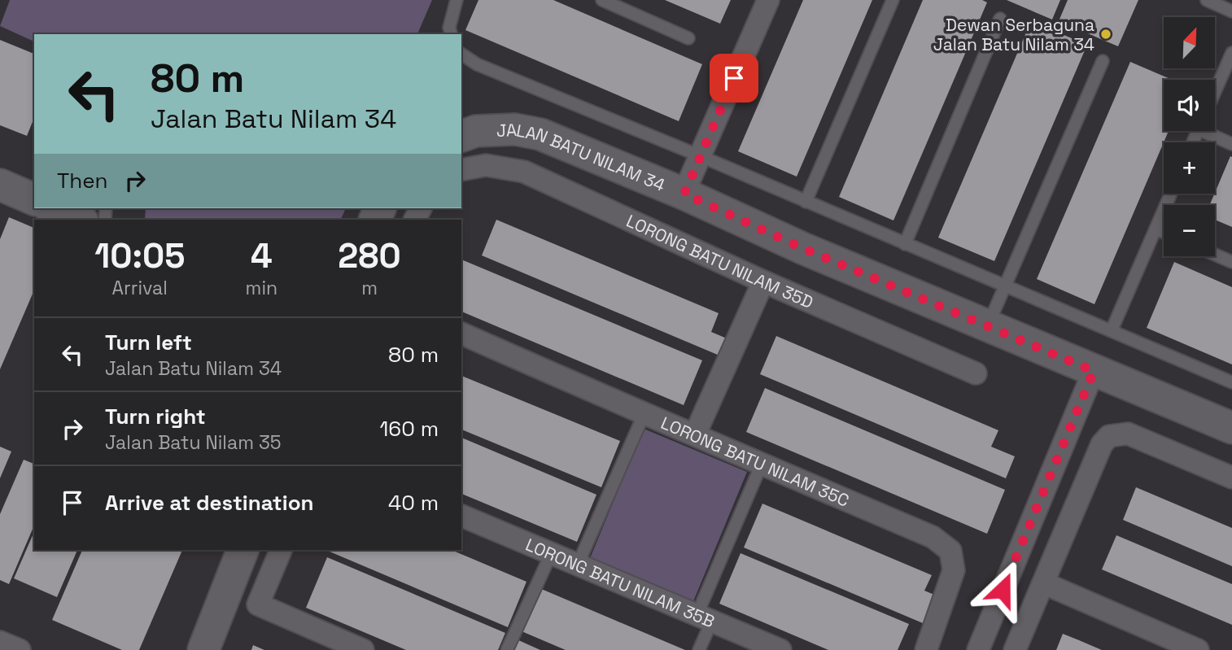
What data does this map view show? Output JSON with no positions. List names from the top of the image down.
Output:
{
  "streets": {
    "street": [
      "JALAN BATU NILAM 34",
      "LORONG BATU NILAM 35D",
      "LORONG BATU NILAM 35C",
      "LORONG BATU NILAM 35B"
    ]
  },
  "places": ["Dewan Serbaguna Jalan Batu Nilam 34"],
  "north": "top right",
  "page": {
    "map_buttons": ["+", "−"],
    "turn": ["80 m", "Jalan Batu Nilam 34"],
    "then": "Then",
    "eta": [
      "10:05",
      "Arrival",
      "4",
      "min",
      "280",
      "m"
    ],
    "list": [
      {
        "name": "Turn left",
        "note": "Jalan Batu Nilam 34",
        "value": "80 m"
      },
      {
        "name": "Turn right",
        "note": "Jalan Batu Nilam 35",
        "value": "160 m"
      },
      {
        "name": "Arrive at destination",
        "value": "40 m"
      }
    ]
  }
}
